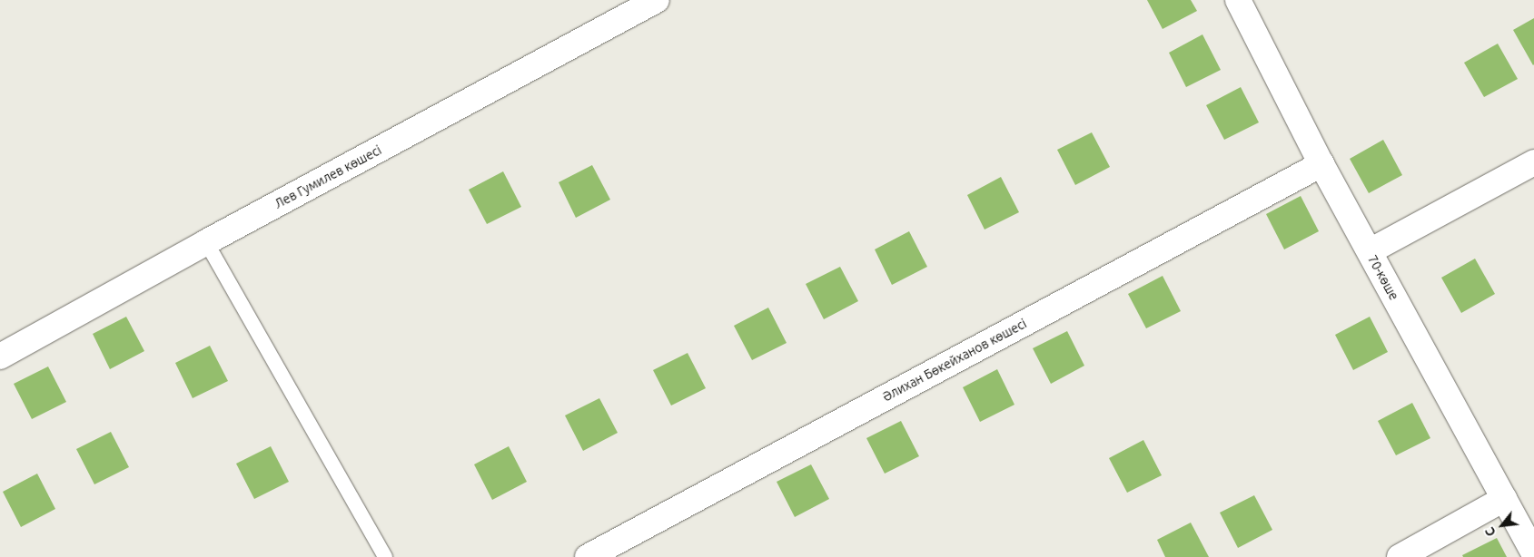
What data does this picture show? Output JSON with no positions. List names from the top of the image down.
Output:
{
  "streets": {
    "street": ["Лев Гумилев көшесі", "70-көше", "Әлихан Бөкейханов көшесі"]
  },
  "crossings": [
    ["70-көше", "Әлихан Бөкейханов көшесі"]
  ],
  "north": "bottom left"
}
